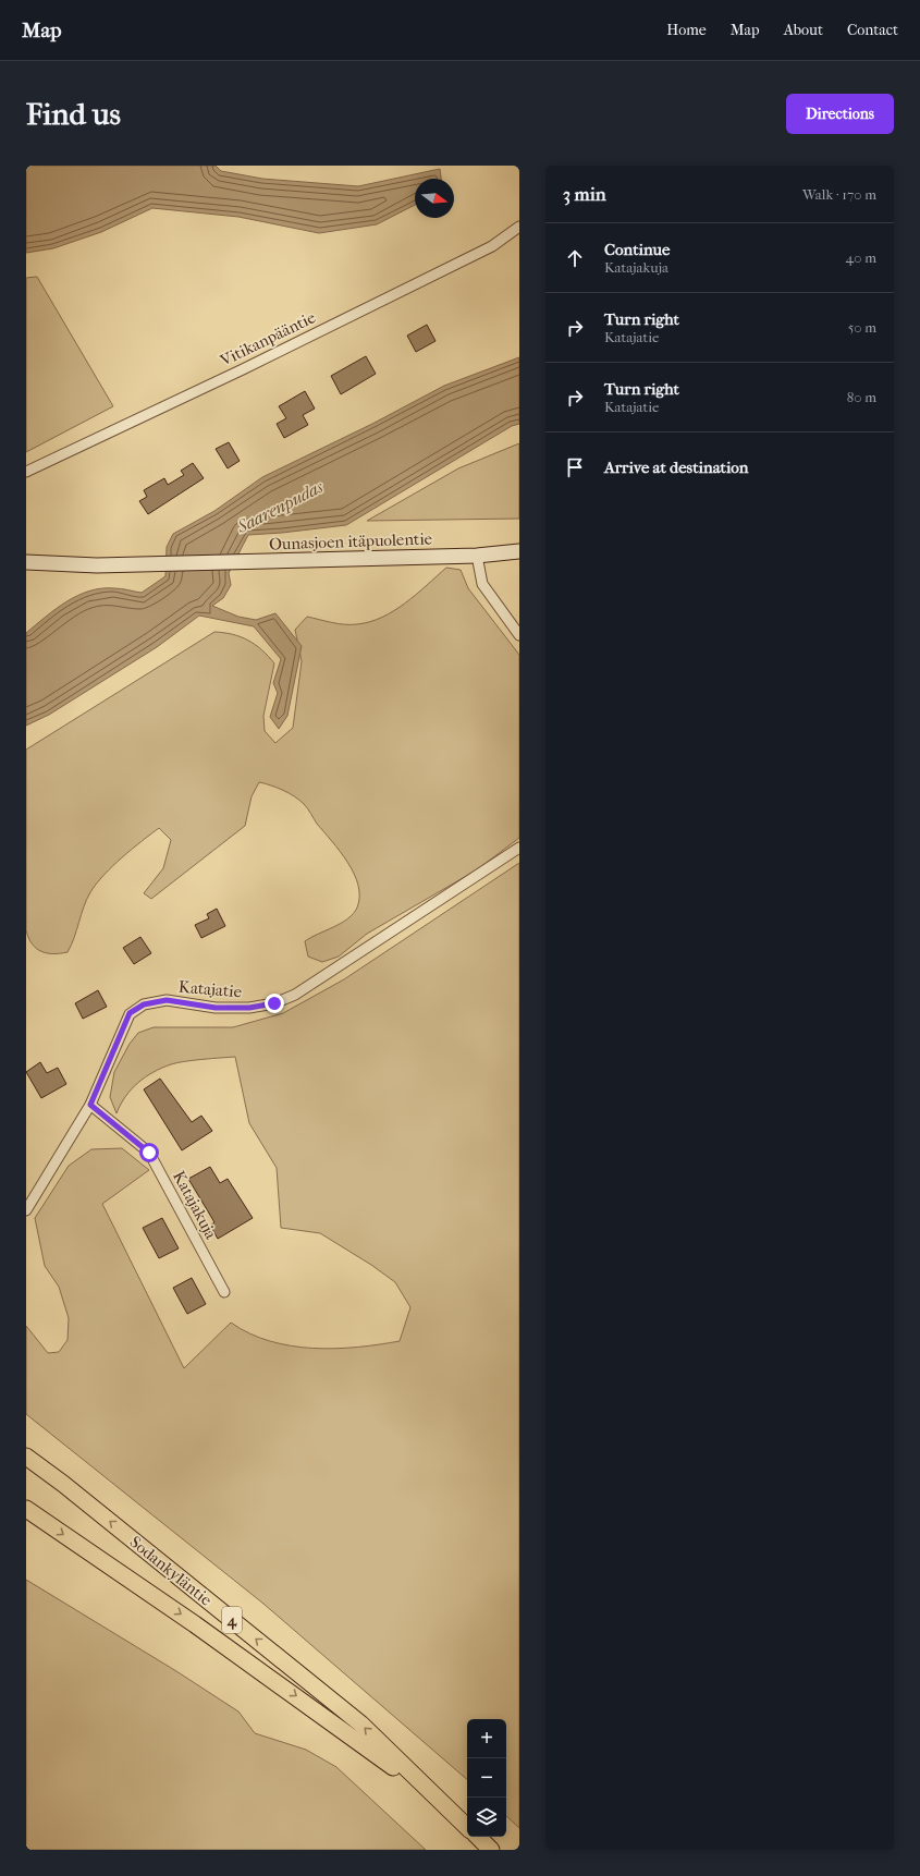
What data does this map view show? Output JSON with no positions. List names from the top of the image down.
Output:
{
  "streets": {
    "highway": ["Sodankyläntie", "4"],
    "main road": ["Ounasjoen itäpuolentie"],
    "street": ["Vitikanpääntie", "Katajatie", "Katajakuja"]
  },
  "crossings": [
    ["Katajatie", "Katajakuja"]
  ],
  "water": ["Saarenpudas"],
  "north": "right",
  "page": {
    "header": "Map",
    "nav": [
      "Home",
      "Map",
      "About",
      "Contact"
    ],
    "buttons": "Directions",
    "title": "Find us",
    "heading": ["3 min", "Walk · 170 m"],
    "list": [
      ["Continue", "Katajakuja", "40 m"],
      ["Turn right", "Katajatie", "50 m"],
      ["Turn right", "Katajatie", "80 m"],
      "Arrive at destination"
    ],
    "map_buttons": ["+", "−"]
  }
}
